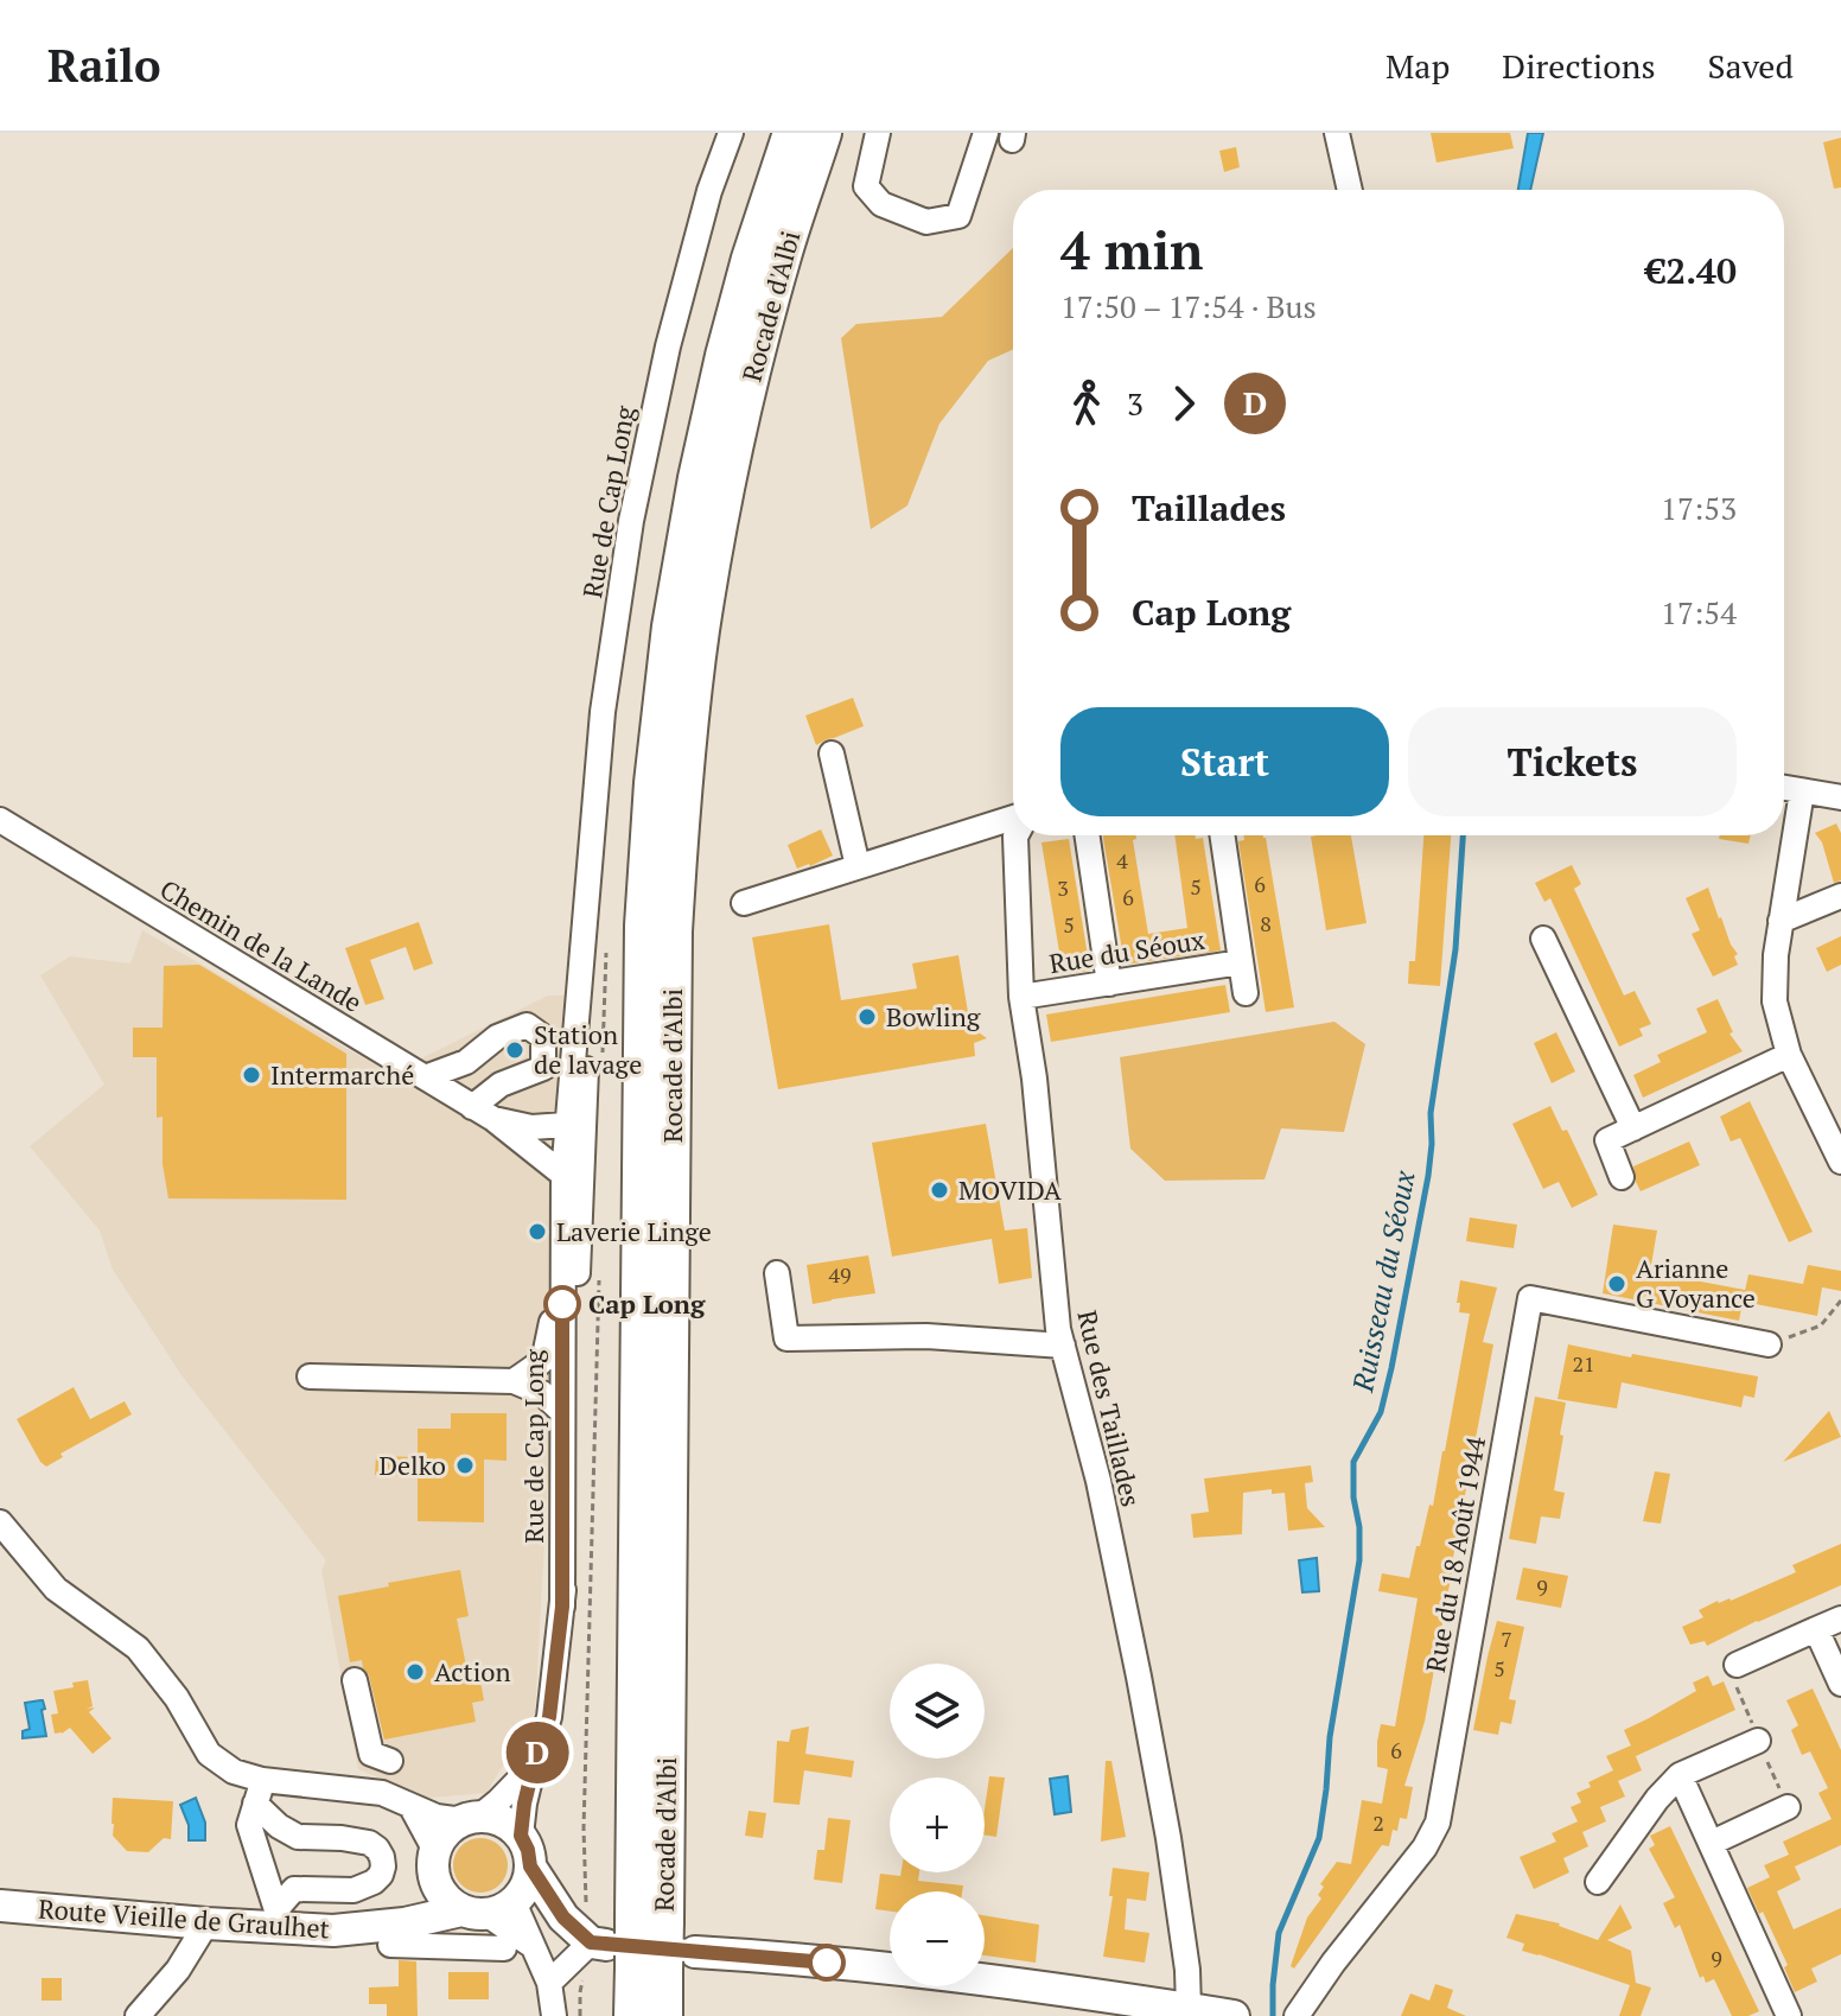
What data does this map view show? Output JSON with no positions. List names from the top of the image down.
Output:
{
  "streets": {
    "highway": ["Rocade d'Albi"],
    "main road": ["Route Vieille de Graulhet"],
    "street": [
      "Rue de Cap Long",
      "Chemin de la Lande",
      "Rue du Séoux",
      "Rue des Taillades",
      "Rue du 18 Août 1944"
    ]
  },
  "crossings": [
    ["Rue de Cap Long", "Chemin de la Lande"],
    ["Rue de Cap Long", "Route Vieille de Graulhet"],
    ["Rue du Séoux", "Rue des Taillades"]
  ],
  "water": ["Ruisseau du Séoux"],
  "places": [
    "Bowling",
    "Station de lavage",
    "Intermarché",
    "MOVIDA",
    "Laverie Linge",
    "Arianne G Voyance",
    "Cap Long",
    "Delko",
    "Action"
  ],
  "lines": ["bus line D"],
  "house_numbers": [
    "4",
    "6",
    "5",
    "3",
    "6",
    "8",
    "5",
    "49",
    "21",
    "9",
    "7",
    "5",
    "6",
    "2",
    "9"
  ],
  "page": {
    "header": "Railo",
    "nav": ["Map", "Directions", "Saved"],
    "on_map": "D",
    "heading": ["4 min", "17:50 – 17:54 · Bus", "€2.40"],
    "legs": ["3", "D"],
    "list": [
      {
        "name": "Taillades",
        "value": "17:53"
      },
      {
        "name": "Cap Long",
        "value": "17:54"
      }
    ],
    "buttons": ["Start", "Tickets"],
    "map_buttons": ["+", "−"]
  }
}
